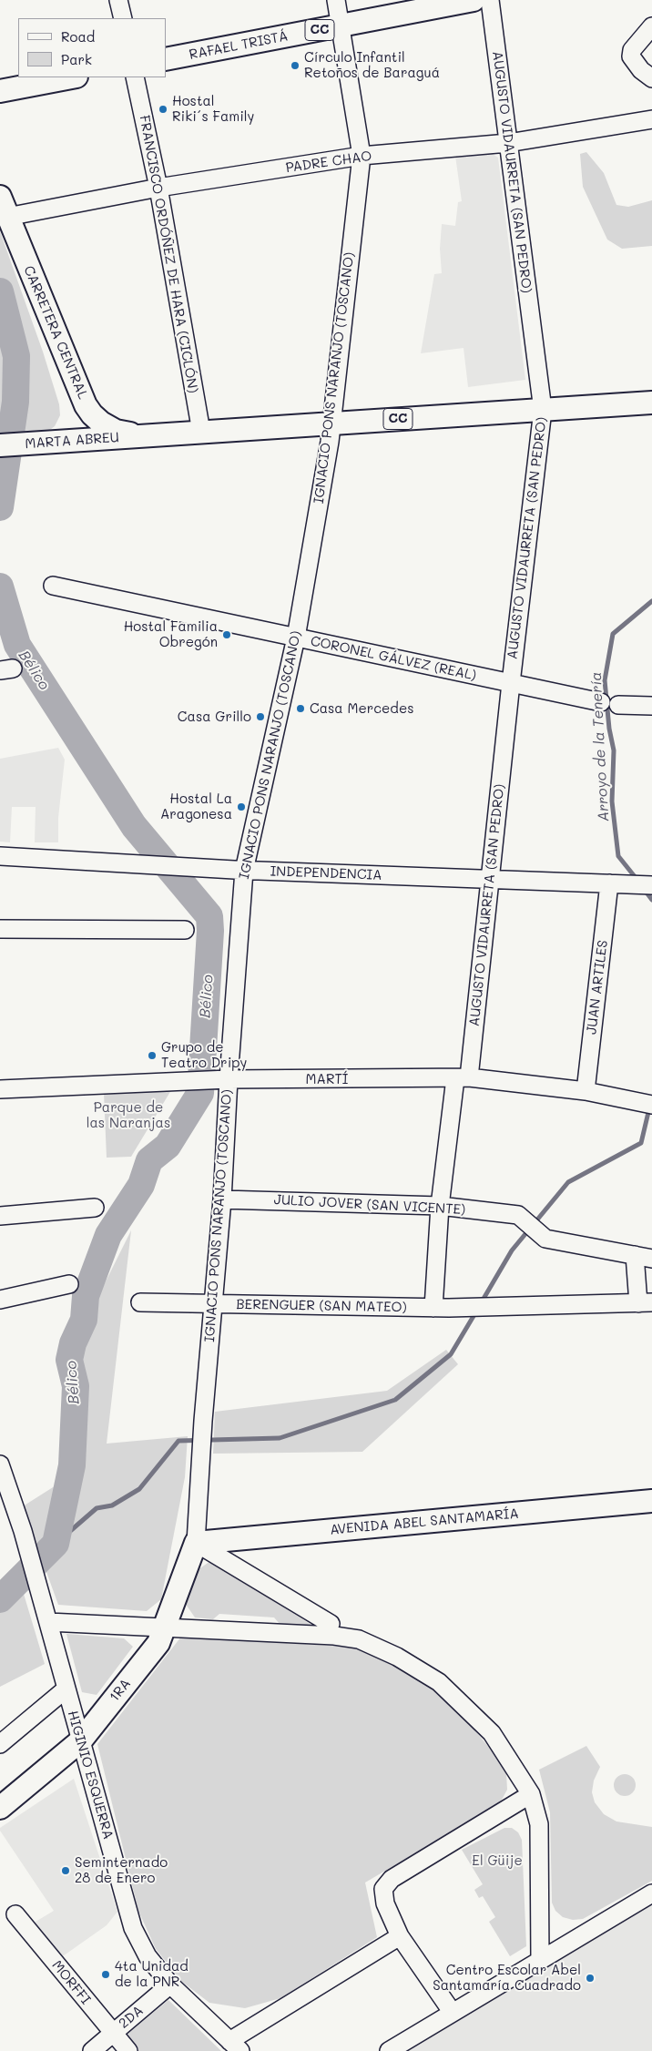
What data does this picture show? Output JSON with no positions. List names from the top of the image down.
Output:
{
  "streets": {
    "main road": [
      "CC",
      "RAFAEL TRISTÁ",
      "CARRETERA CENTRAL",
      "MARTA ABREU",
      "AVENIDA ABEL SANTAMARÍA",
      "1RA"
    ],
    "street": [
      "PADRE CHAO",
      "AUGUSTO VIDAURRETA (SAN PEDRO)",
      "FRANCISCO ORDÓÑEZ DE HARA (CICLÓN)",
      "IGNACIO PONS NARANJO (TOSCANO)",
      "CORONEL GÁLVEZ (REAL)",
      "INDEPENDENCIA",
      "JUAN ARTILES",
      "MARTÍ",
      "JULIO JOVER (SAN VICENTE)",
      "BERENGUER (SAN MATEO)",
      "HIGINIO ESQUERRA",
      "MORFFI",
      "2DA"
    ]
  },
  "crossings": [
    ["CC", "AUGUSTO VIDAURRETA (SAN PEDRO)"],
    ["CC", "FRANCISCO ORDÓÑEZ DE HARA (CICLÓN)"],
    ["CC", "CARRETERA CENTRAL"],
    ["CC", "IGNACIO PONS NARANJO (TOSCANO)"],
    ["CC", "MARTA ABREU"],
    ["RAFAEL TRISTÁ", "IGNACIO PONS NARANJO (TOSCANO)"],
    ["PADRE CHAO", "AUGUSTO VIDAURRETA (SAN PEDRO)"],
    ["PADRE CHAO", "FRANCISCO ORDÓÑEZ DE HARA (CICLÓN)"],
    ["PADRE CHAO", "CARRETERA CENTRAL"],
    ["PADRE CHAO", "IGNACIO PONS NARANJO (TOSCANO)"],
    ["AUGUSTO VIDAURRETA (SAN PEDRO)", "CORONEL GÁLVEZ (REAL)"],
    ["AUGUSTO VIDAURRETA (SAN PEDRO)", "INDEPENDENCIA"],
    ["AUGUSTO VIDAURRETA (SAN PEDRO)", "MARTÍ"],
    ["AUGUSTO VIDAURRETA (SAN PEDRO)", "JULIO JOVER (SAN VICENTE)"],
    ["AUGUSTO VIDAURRETA (SAN PEDRO)", "BERENGUER (SAN MATEO)"],
    ["CARRETERA CENTRAL", "MARTA ABREU"],
    ["IGNACIO PONS NARANJO (TOSCANO)", "CORONEL GÁLVEZ (REAL)"],
    ["IGNACIO PONS NARANJO (TOSCANO)", "INDEPENDENCIA"],
    ["IGNACIO PONS NARANJO (TOSCANO)", "MARTÍ"],
    ["IGNACIO PONS NARANJO (TOSCANO)", "JULIO JOVER (SAN VICENTE)"],
    ["IGNACIO PONS NARANJO (TOSCANO)", "BERENGUER (SAN MATEO)"],
    ["IGNACIO PONS NARANJO (TOSCANO)", "AVENIDA ABEL SANTAMARÍA"],
    ["IGNACIO PONS NARANJO (TOSCANO)", "1RA"],
    ["INDEPENDENCIA", "JUAN ARTILES"],
    ["JUAN ARTILES", "MARTÍ"],
    ["AVENIDA ABEL SANTAMARÍA", "1RA"],
    ["1RA", "HIGINIO ESQUERRA"],
    ["HIGINIO ESQUERRA", "2DA"],
    ["MORFFI", "2DA"]
  ],
  "water": ["Bélico", "Arroyo de la Tenería"],
  "parks": ["Parque de las Naranjas", "El Güije"],
  "places": [
    "Círculo Infantil Retoños de Baraguá",
    "Hostal Riki´s Family",
    "Hostal Familia Obregón",
    "Casa Mercedes",
    "Casa Grillo",
    "Hostal La Aragonesa",
    "Grupo de Teatro Dripy",
    "Seminternado 28 de Enero",
    "4ta Unidad de la PNR",
    "Centro Escolar Abel Santamaría Cuadrado"
  ],
  "legend": ["Road", "Park"]
}
